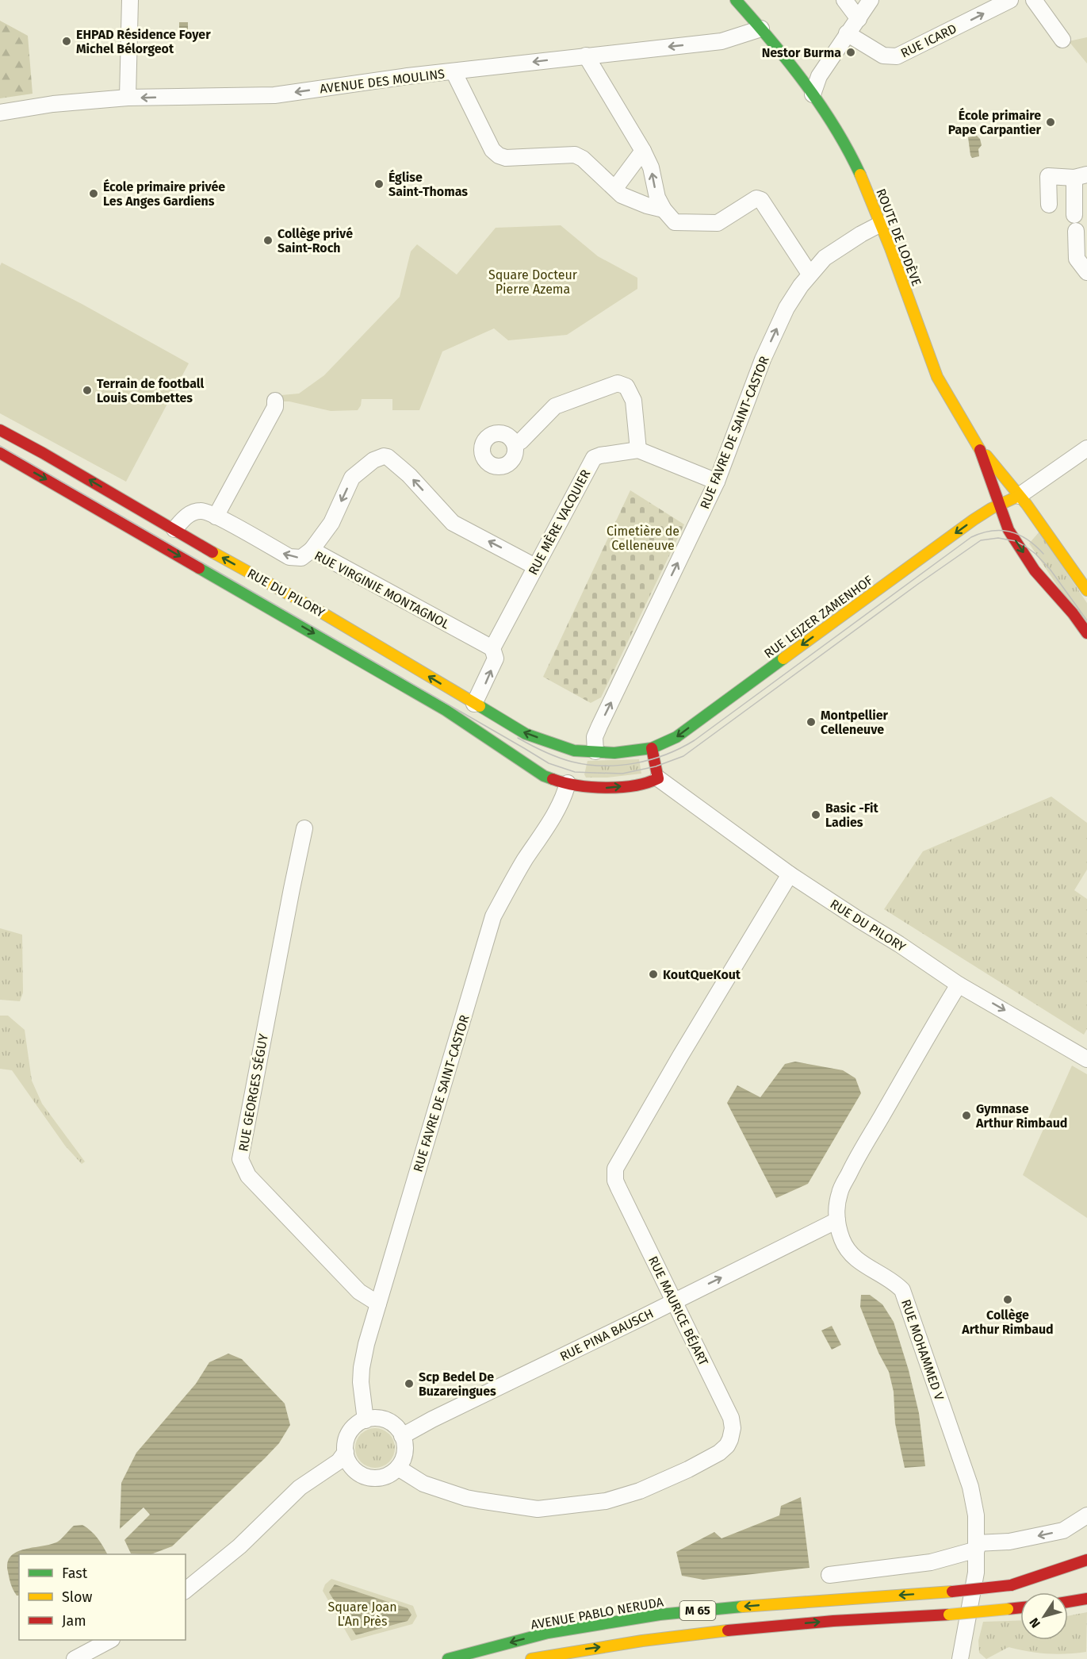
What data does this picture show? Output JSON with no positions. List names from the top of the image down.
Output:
{
  "streets": {
    "main road": [
      "ROUTE DE LODÈVE",
      "RUE DU PILORY",
      "RUE LEJZER ZAMENHOF",
      "M 65",
      "AVENUE PABLO NERUDA"
    ],
    "street": [
      "RUE ICARD",
      "AVENUE DES MOULINS",
      "RUE FAVRE DE SAINT-CASTOR",
      "RUE MÈRE VACQUIER",
      "RUE VIRGINIE MONTAGNOL",
      "RUE GEORGES SÉGUY",
      "RUE MAURICE BÉJART",
      "RUE PINA BAUSCH",
      "RUE MOHAMMED V"
    ]
  },
  "crossings": [
    ["AVENUE DES MOULINS", "ROUTE DE LODÈVE"],
    ["ROUTE DE LODÈVE", "RUE FAVRE DE SAINT-CASTOR"],
    ["ROUTE DE LODÈVE", "RUE LEJZER ZAMENHOF"],
    ["RUE FAVRE DE SAINT-CASTOR", "RUE DU PILORY"],
    ["RUE FAVRE DE SAINT-CASTOR", "RUE LEJZER ZAMENHOF"],
    ["RUE FAVRE DE SAINT-CASTOR", "RUE GEORGES SÉGUY"],
    ["RUE FAVRE DE SAINT-CASTOR", "RUE MAURICE BÉJART"],
    ["RUE FAVRE DE SAINT-CASTOR", "RUE PINA BAUSCH"],
    ["RUE MÈRE VACQUIER", "RUE VIRGINIE MONTAGNOL"],
    ["RUE MÈRE VACQUIER", "RUE DU PILORY"],
    ["RUE VIRGINIE MONTAGNOL", "RUE DU PILORY"],
    ["RUE DU PILORY", "RUE LEJZER ZAMENHOF"],
    ["RUE DU PILORY", "RUE MAURICE BÉJART"],
    ["RUE DU PILORY", "RUE MOHAMMED V"],
    ["RUE MAURICE BÉJART", "RUE PINA BAUSCH"],
    ["RUE PINA BAUSCH", "RUE MOHAMMED V"],
    ["M 65", "AVENUE PABLO NERUDA"]
  ],
  "one_way": [
    "RUE ICARD",
    "AVENUE DES MOULINS",
    "RUE FAVRE DE SAINT-CASTOR",
    "RUE LEJZER ZAMENHOF",
    "RUE PINA BAUSCH"
  ],
  "parks": ["Square Docteur Pierre Azema", "Cimetière de Celleneuve", "Square Joan L'An Près"],
  "places": [
    "EHPAD Résidence Foyer Michel Bélorgeot",
    "Nestor Burma",
    "École primaire Pape Carpantier",
    "Église Saint-Thomas",
    "École primaire privée Les Anges Gardiens",
    "Collège privé Saint-Roch",
    "Terrain de football Louis Combettes",
    "Montpellier Celleneuve",
    "Basic -Fit Ladies",
    "KoutQueKout",
    "Gymnase Arthur Rimbaud",
    "Collège Arthur Rimbaud",
    "Scp Bedel De Buzareingues"
  ],
  "legend": ["Fast", "Slow", "Jam"],
  "north": "bottom left"
}
